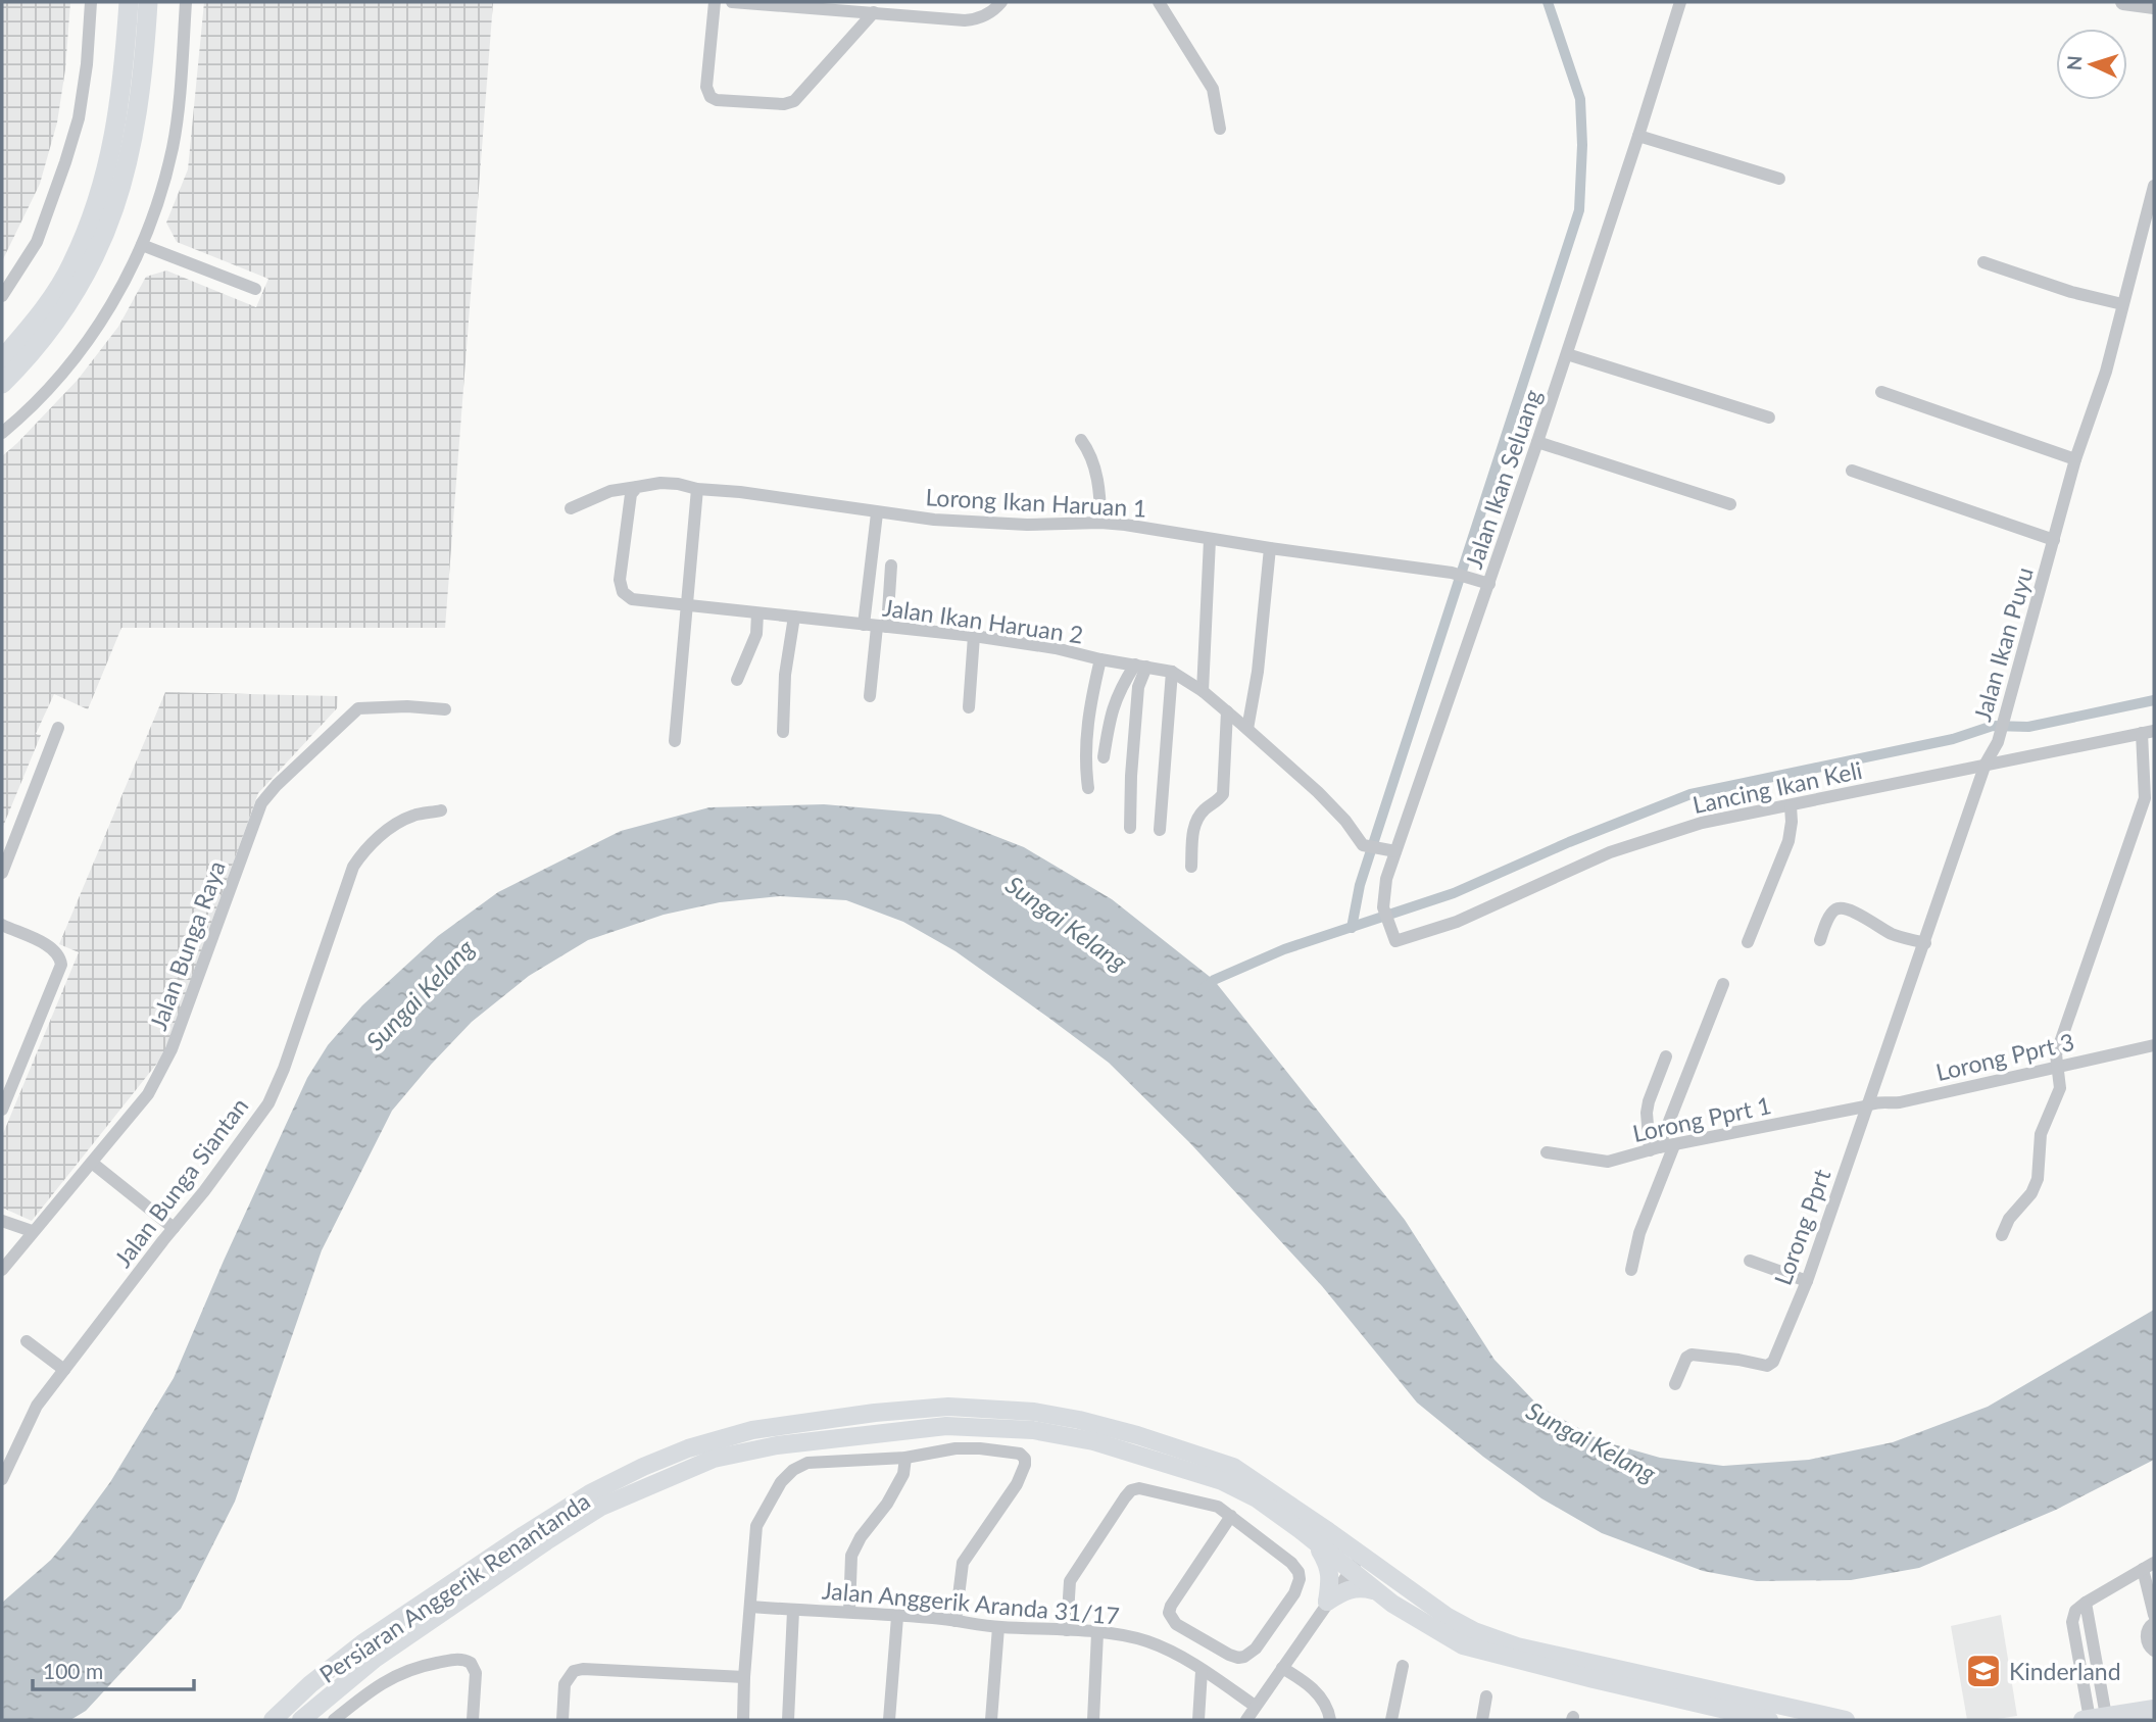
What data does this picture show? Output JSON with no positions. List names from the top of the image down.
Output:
{
  "streets": {
    "main road": ["Persiaran Anggerik Renantanda"],
    "street": [
      "Jalan Ikan Seluang",
      "Lorong Ikan Haruan 1",
      "Jalan Ikan Haruan 2",
      "Jalan Ikan Puyu",
      "Lancing Ikan Keli",
      "Jalan Bunga Raya",
      "Lorong Pprt 3",
      "Lorong Pprt 1",
      "Jalan Bunga Siantan",
      "Lorong Pprt",
      "Jalan Anggerik Aranda 31/17"
    ]
  },
  "crossings": [
    ["Jalan Ikan Seluang", "Lorong Ikan Haruan 1"],
    ["Jalan Ikan Seluang", "Jalan Ikan Haruan 2"],
    ["Jalan Ikan Seluang", "Lancing Ikan Keli"],
    ["Lorong Ikan Haruan 1", "Jalan Ikan Haruan 2"],
    ["Jalan Ikan Puyu", "Lancing Ikan Keli"],
    ["Jalan Ikan Puyu", "Lorong Pprt 3"],
    ["Jalan Ikan Puyu", "Lorong Pprt 1"],
    ["Jalan Ikan Puyu", "Lorong Pprt"],
    ["Lorong Pprt 3", "Lorong Pprt 1"],
    ["Lorong Pprt 3", "Lorong Pprt"],
    ["Lorong Pprt 1", "Lorong Pprt"]
  ],
  "water": ["Sungai Kelang"],
  "places": {
    "school or university": ["Kinderland"]
  },
  "scale_bar": "100 m",
  "north": "left"
}
